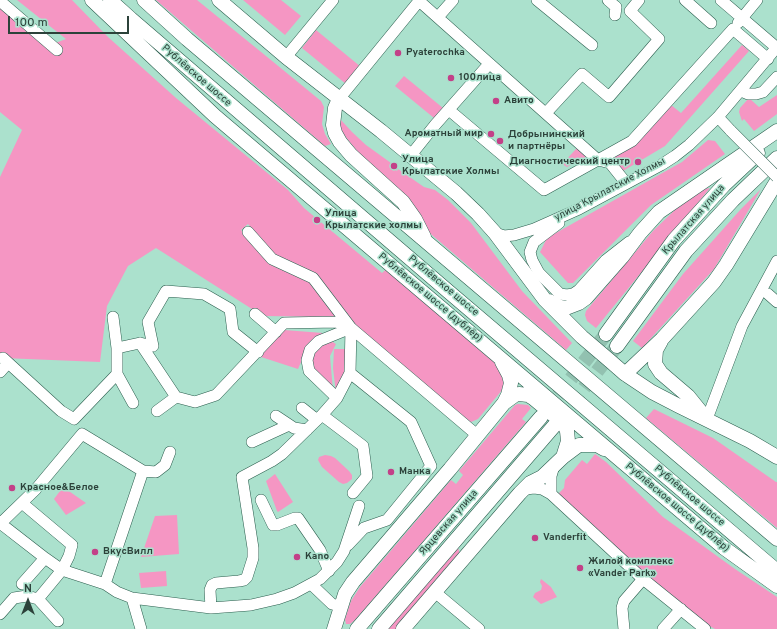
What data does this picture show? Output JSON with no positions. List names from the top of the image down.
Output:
{
  "streets": {
    "main road": [
      "Рублёвское шоссе",
      "Крылатская улица",
      "Рублёвское шоссе (дублёр)",
      "Ярцевская улица"
    ],
    "street": ["улица Крылатские Холмы"]
  },
  "places": [
    "Pyaterochka",
    "100лица",
    "Авито",
    "Ароматный мир",
    "Добрынинский и партнёры",
    "Диагностический центр",
    "Улица Крылатские Холмы",
    "Улица Крылатские холмы",
    "Манка",
    "Красное&Белое",
    "Vanderfit",
    "ВкусВилл",
    "Kano",
    "Жилой комплекс «Vander Park»"
  ],
  "scale_bar": "100 m",
  "north": "top"
}
